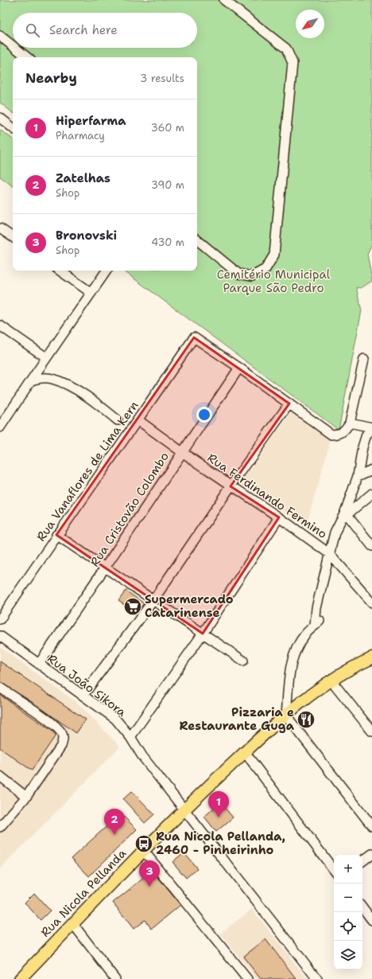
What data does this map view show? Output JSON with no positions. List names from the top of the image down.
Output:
{
  "streets": {
    "main road": ["Rua Nicola Pellanda"],
    "street": [
      "Rua Vanaflores de Lima Kern",
      "Rua Ferdinando Fermino",
      "Rua Cristovão Colombo",
      "Rua João Sikora"
    ]
  },
  "crossings": [
    ["Rua Vanaflores de Lima Kern", "Rua Ferdinando Fermino"],
    ["Rua Vanaflores de Lima Kern", "Rua Cristovão Colombo"],
    ["Rua Ferdinando Fermino", "Rua Cristovão Colombo"],
    ["Rua Cristovão Colombo", "Rua João Sikora"],
    ["Rua João Sikora", "Rua Nicola Pellanda"]
  ],
  "parks": ["Cemitério Municipal Parque São Pedro"],
  "places": {
    "supermarket": ["Supermercado Catarinense"],
    "restaurant": ["Pizzaria e Restaurante Guga"],
    "bus stop": ["Rua Nicola Pellanda, 2460 - Pinheirinho"]
  },
  "north": "bottom left",
  "page": {
    "search": "Search here",
    "heading": ["Nearby", "3 results"],
    "list": [
      {
        "mark": "1",
        "name": "Hiperfarma",
        "note": "Pharmacy",
        "value": "360 m"
      },
      {
        "mark": "2",
        "name": "Zatelhas",
        "note": "Shop",
        "value": "390 m"
      },
      {
        "mark": "3",
        "name": "Bronovski",
        "note": "Shop",
        "value": "430 m"
      }
    ],
    "pins": ["1", "2", "3"],
    "map_buttons": ["+", "−"]
  }
}
